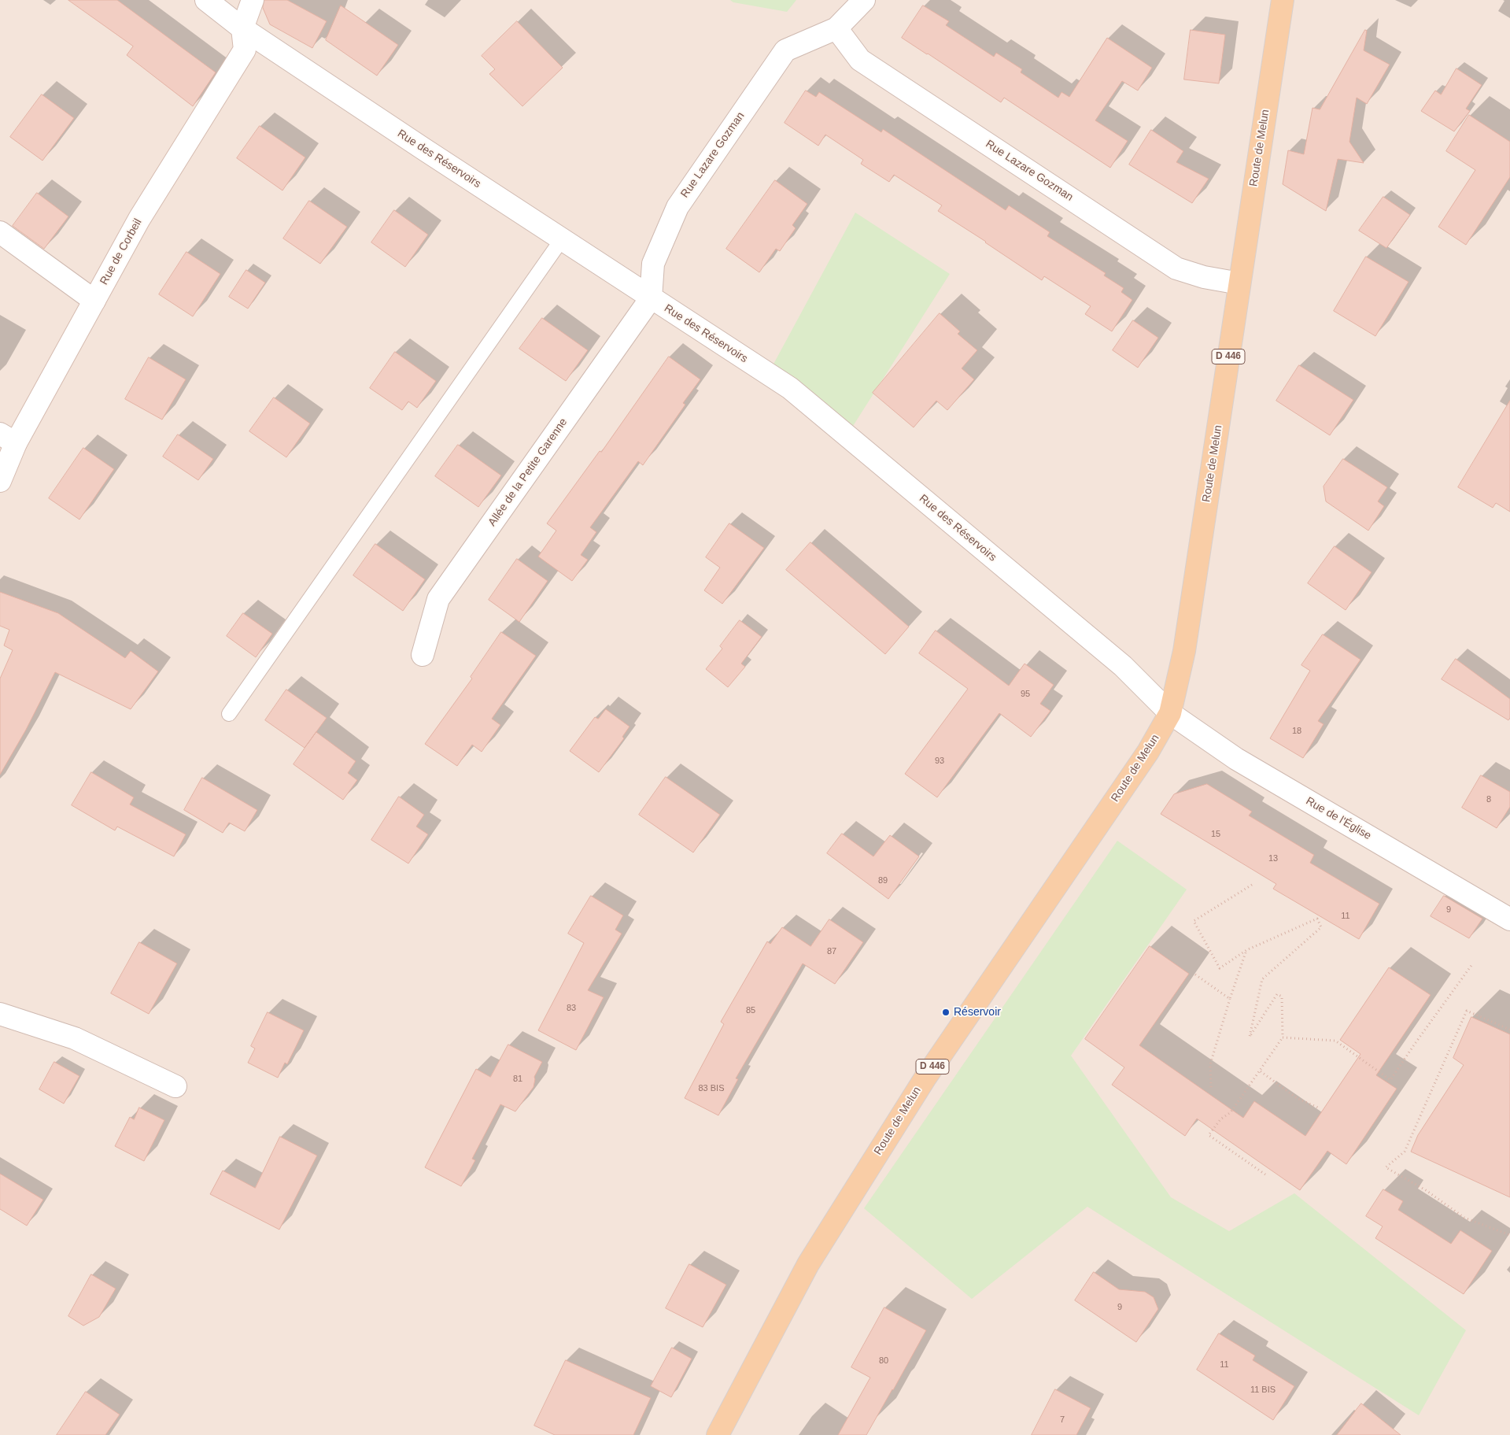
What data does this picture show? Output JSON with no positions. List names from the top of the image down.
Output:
{
  "streets": {
    "main road": ["Route de Melun", "D 446"],
    "street": [
      "Rue Lazare Gozman",
      "Rue des Réservoirs",
      "Rue de Corbeil",
      "Allée de la Petite Garenne",
      "Rue de l'Église"
    ]
  },
  "crossings": [
    ["Route de Melun", "Rue Lazare Gozman"],
    ["Route de Melun", "Rue des Réservoirs"],
    ["Route de Melun", "Rue de l'Église"],
    ["Rue Lazare Gozman", "Rue des Réservoirs"],
    ["Rue Lazare Gozman", "Allée de la Petite Garenne"],
    ["Rue des Réservoirs", "Rue de Corbeil"],
    ["Rue des Réservoirs", "Allée de la Petite Garenne"],
    ["Rue des Réservoirs", "Rue de l'Église"]
  ],
  "places": ["Réservoir"],
  "house_numbers": [
    "95",
    "18",
    "93",
    "8",
    "15",
    "13",
    "89",
    "9",
    "11",
    "87",
    "83",
    "85",
    "81",
    "83 BIS",
    "9",
    "80",
    "11",
    "11 BIS",
    "7"
  ]
}
